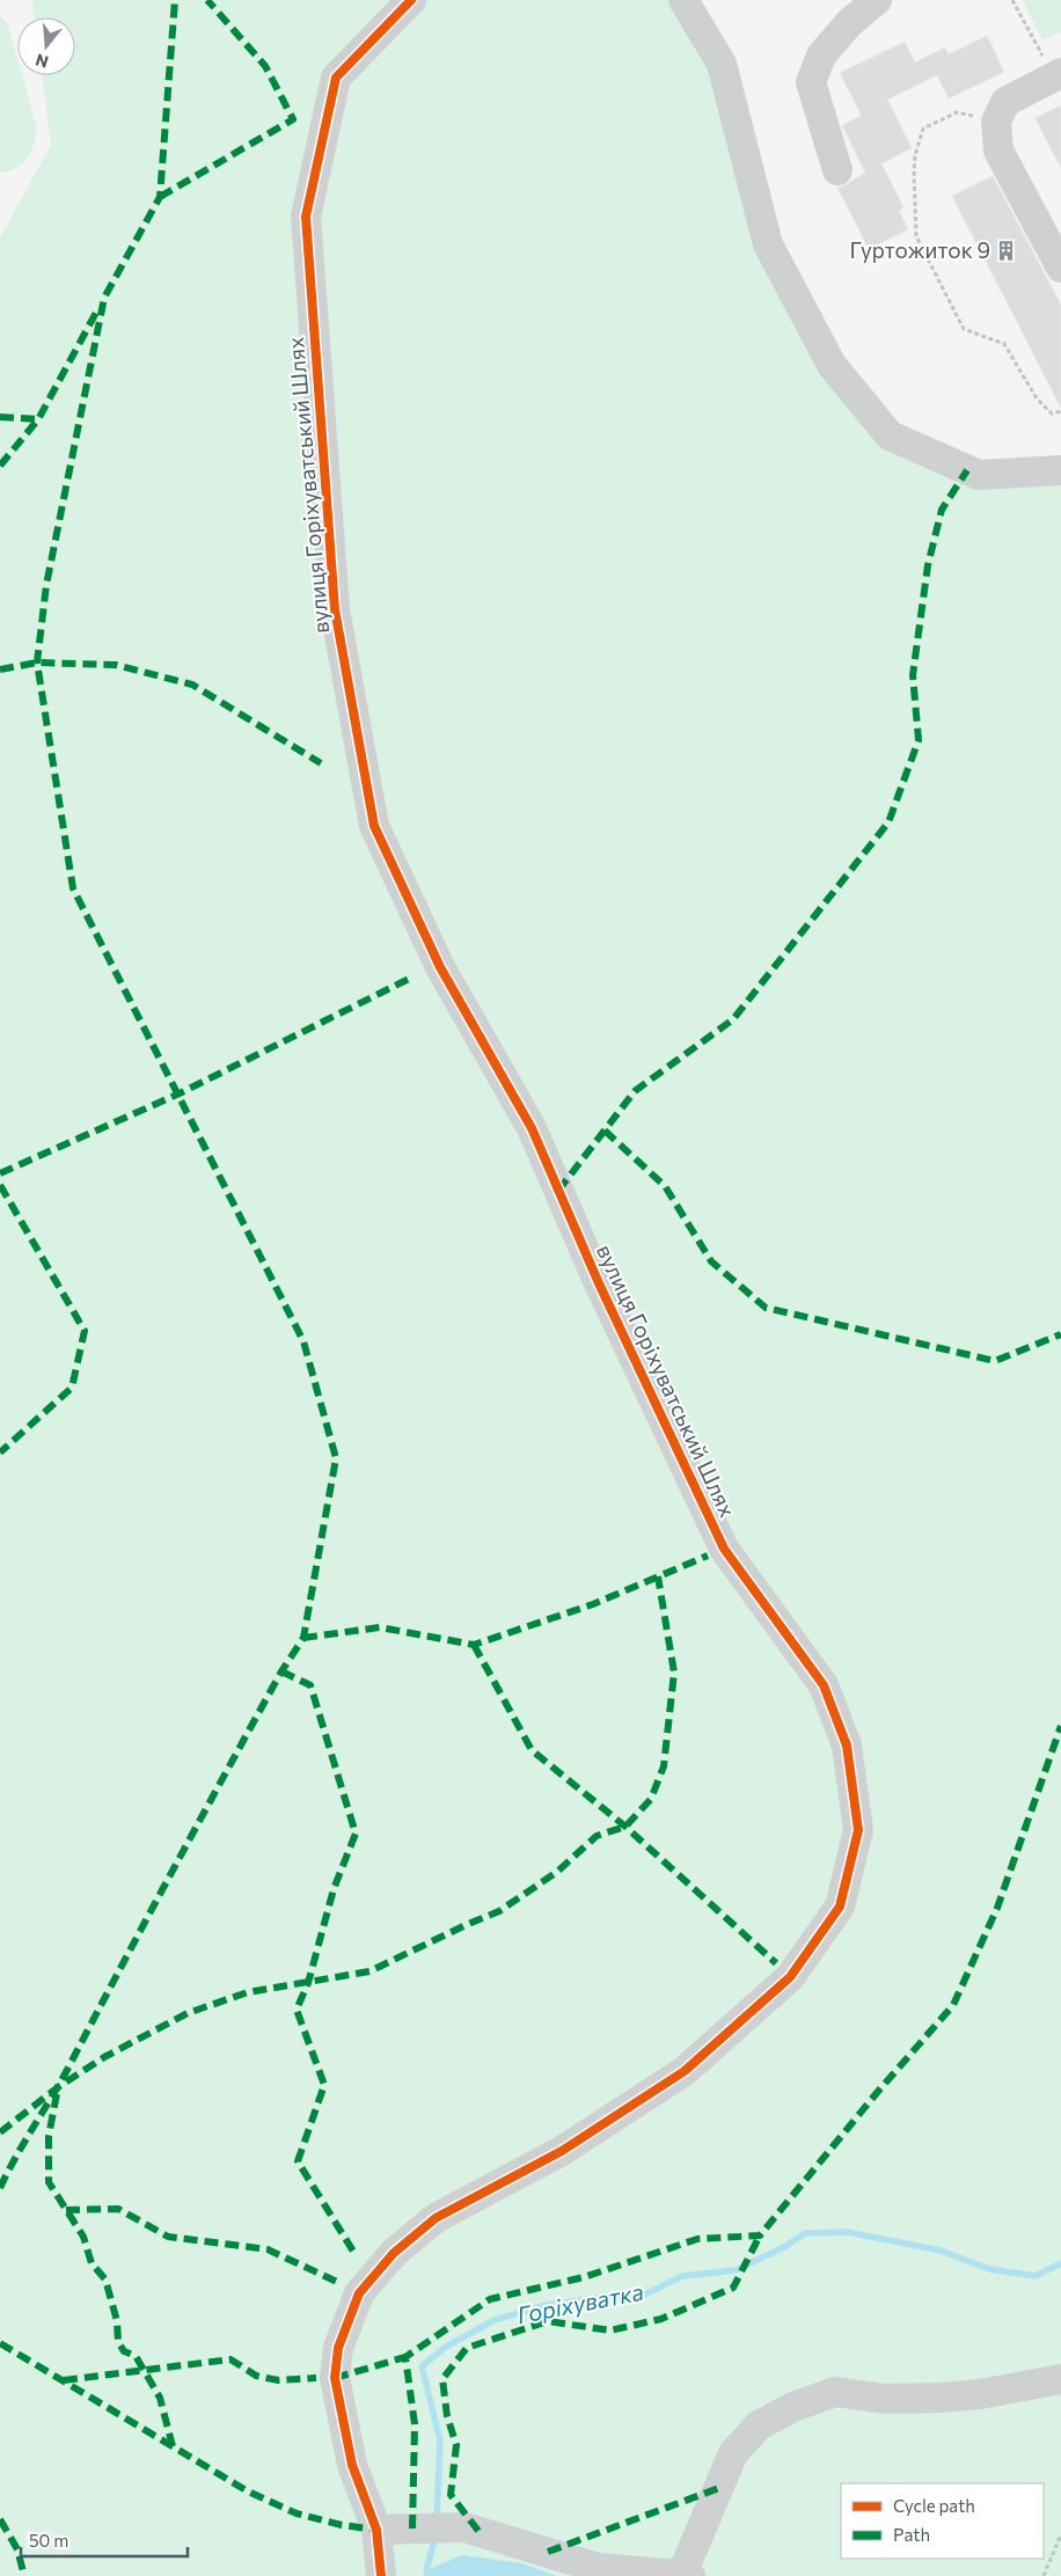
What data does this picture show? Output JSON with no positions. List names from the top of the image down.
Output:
{
  "streets": {
    "street": ["вулиця Горіхуватський Шлях"]
  },
  "water": ["Горіхуватка"],
  "places": {
    "building": ["Гуртожиток 9"]
  },
  "legend": ["Cycle path", "Path"],
  "scale_bar": "50 m",
  "north": "bottom"
}
